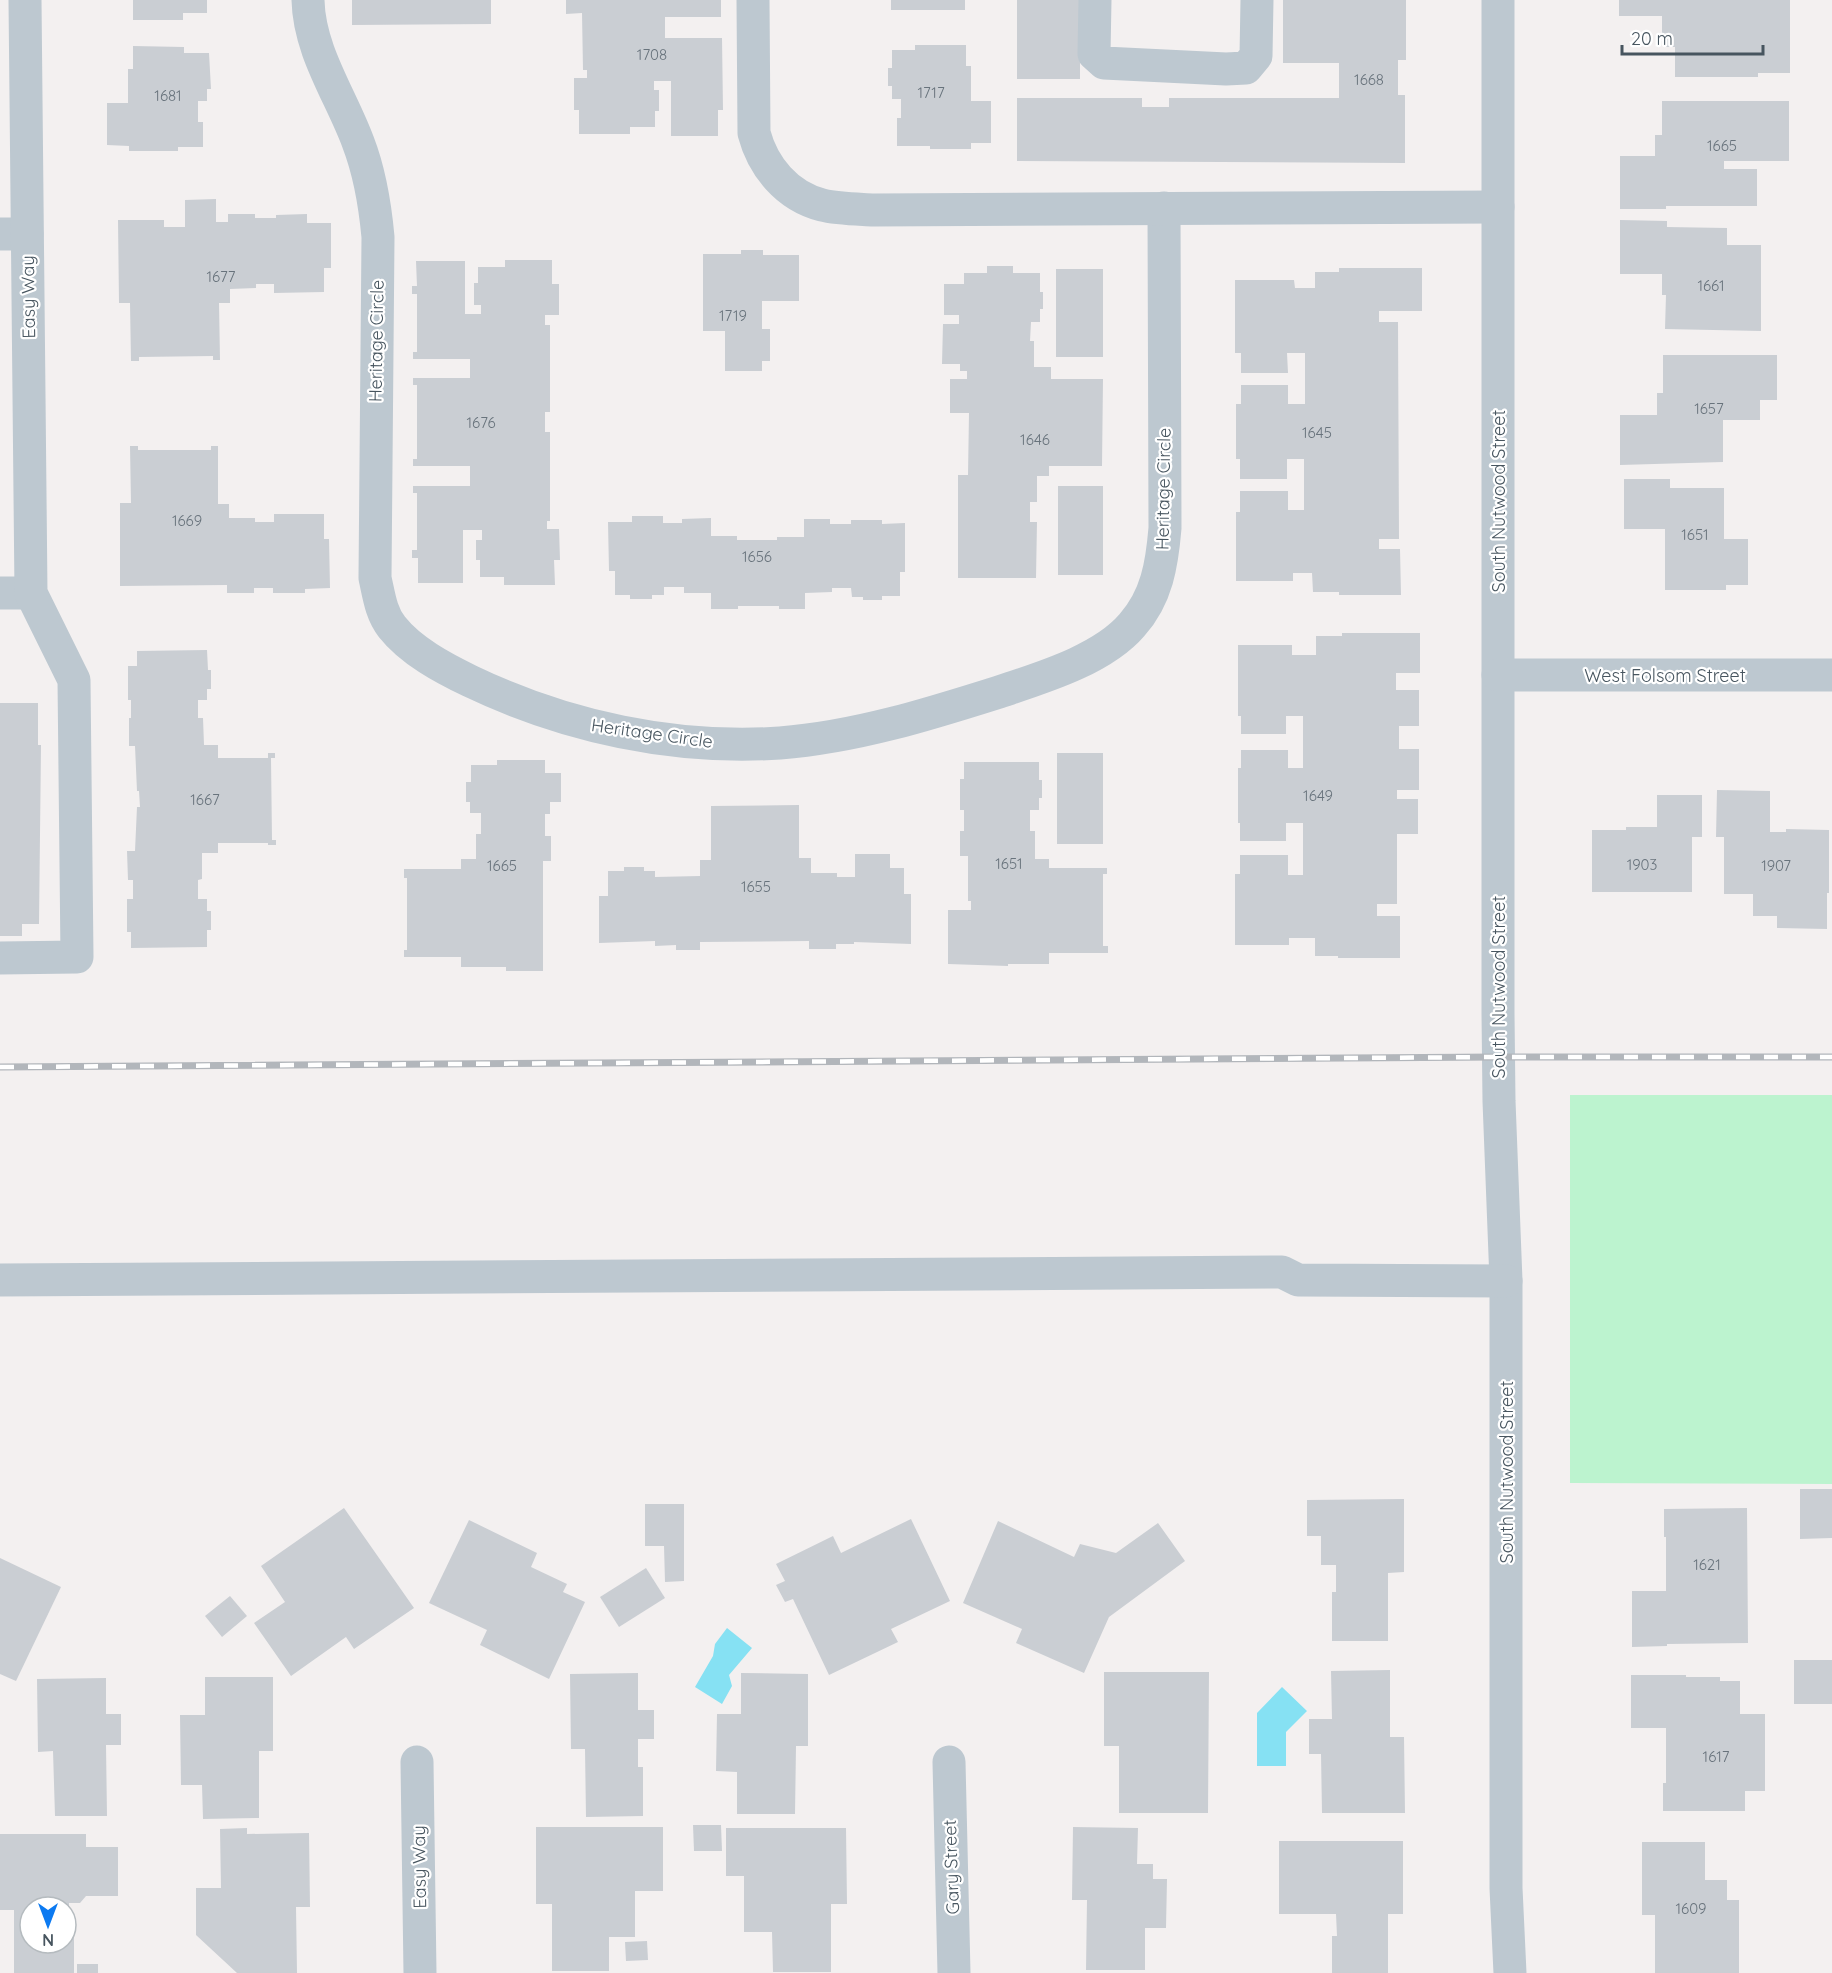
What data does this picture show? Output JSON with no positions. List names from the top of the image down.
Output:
{
  "streets": {
    "street": [
      "Easy Way",
      "Heritage Circle",
      "South Nutwood Street",
      "West Folsom Street",
      "Gary Street"
    ]
  },
  "crossings": [
    ["South Nutwood Street", "West Folsom Street"]
  ],
  "house_numbers": [
    "1708",
    "1668",
    "1717",
    "1681",
    "1665",
    "1677",
    "1661",
    "1719",
    "1657",
    "1676",
    "1645",
    "1646",
    "1669",
    "1651",
    "1656",
    "1649",
    "1667",
    "1651",
    "1903",
    "1665",
    "1907",
    "1655",
    "1621",
    "1617",
    "1609"
  ],
  "scale_bar": "20 m",
  "north": "bottom"
}
